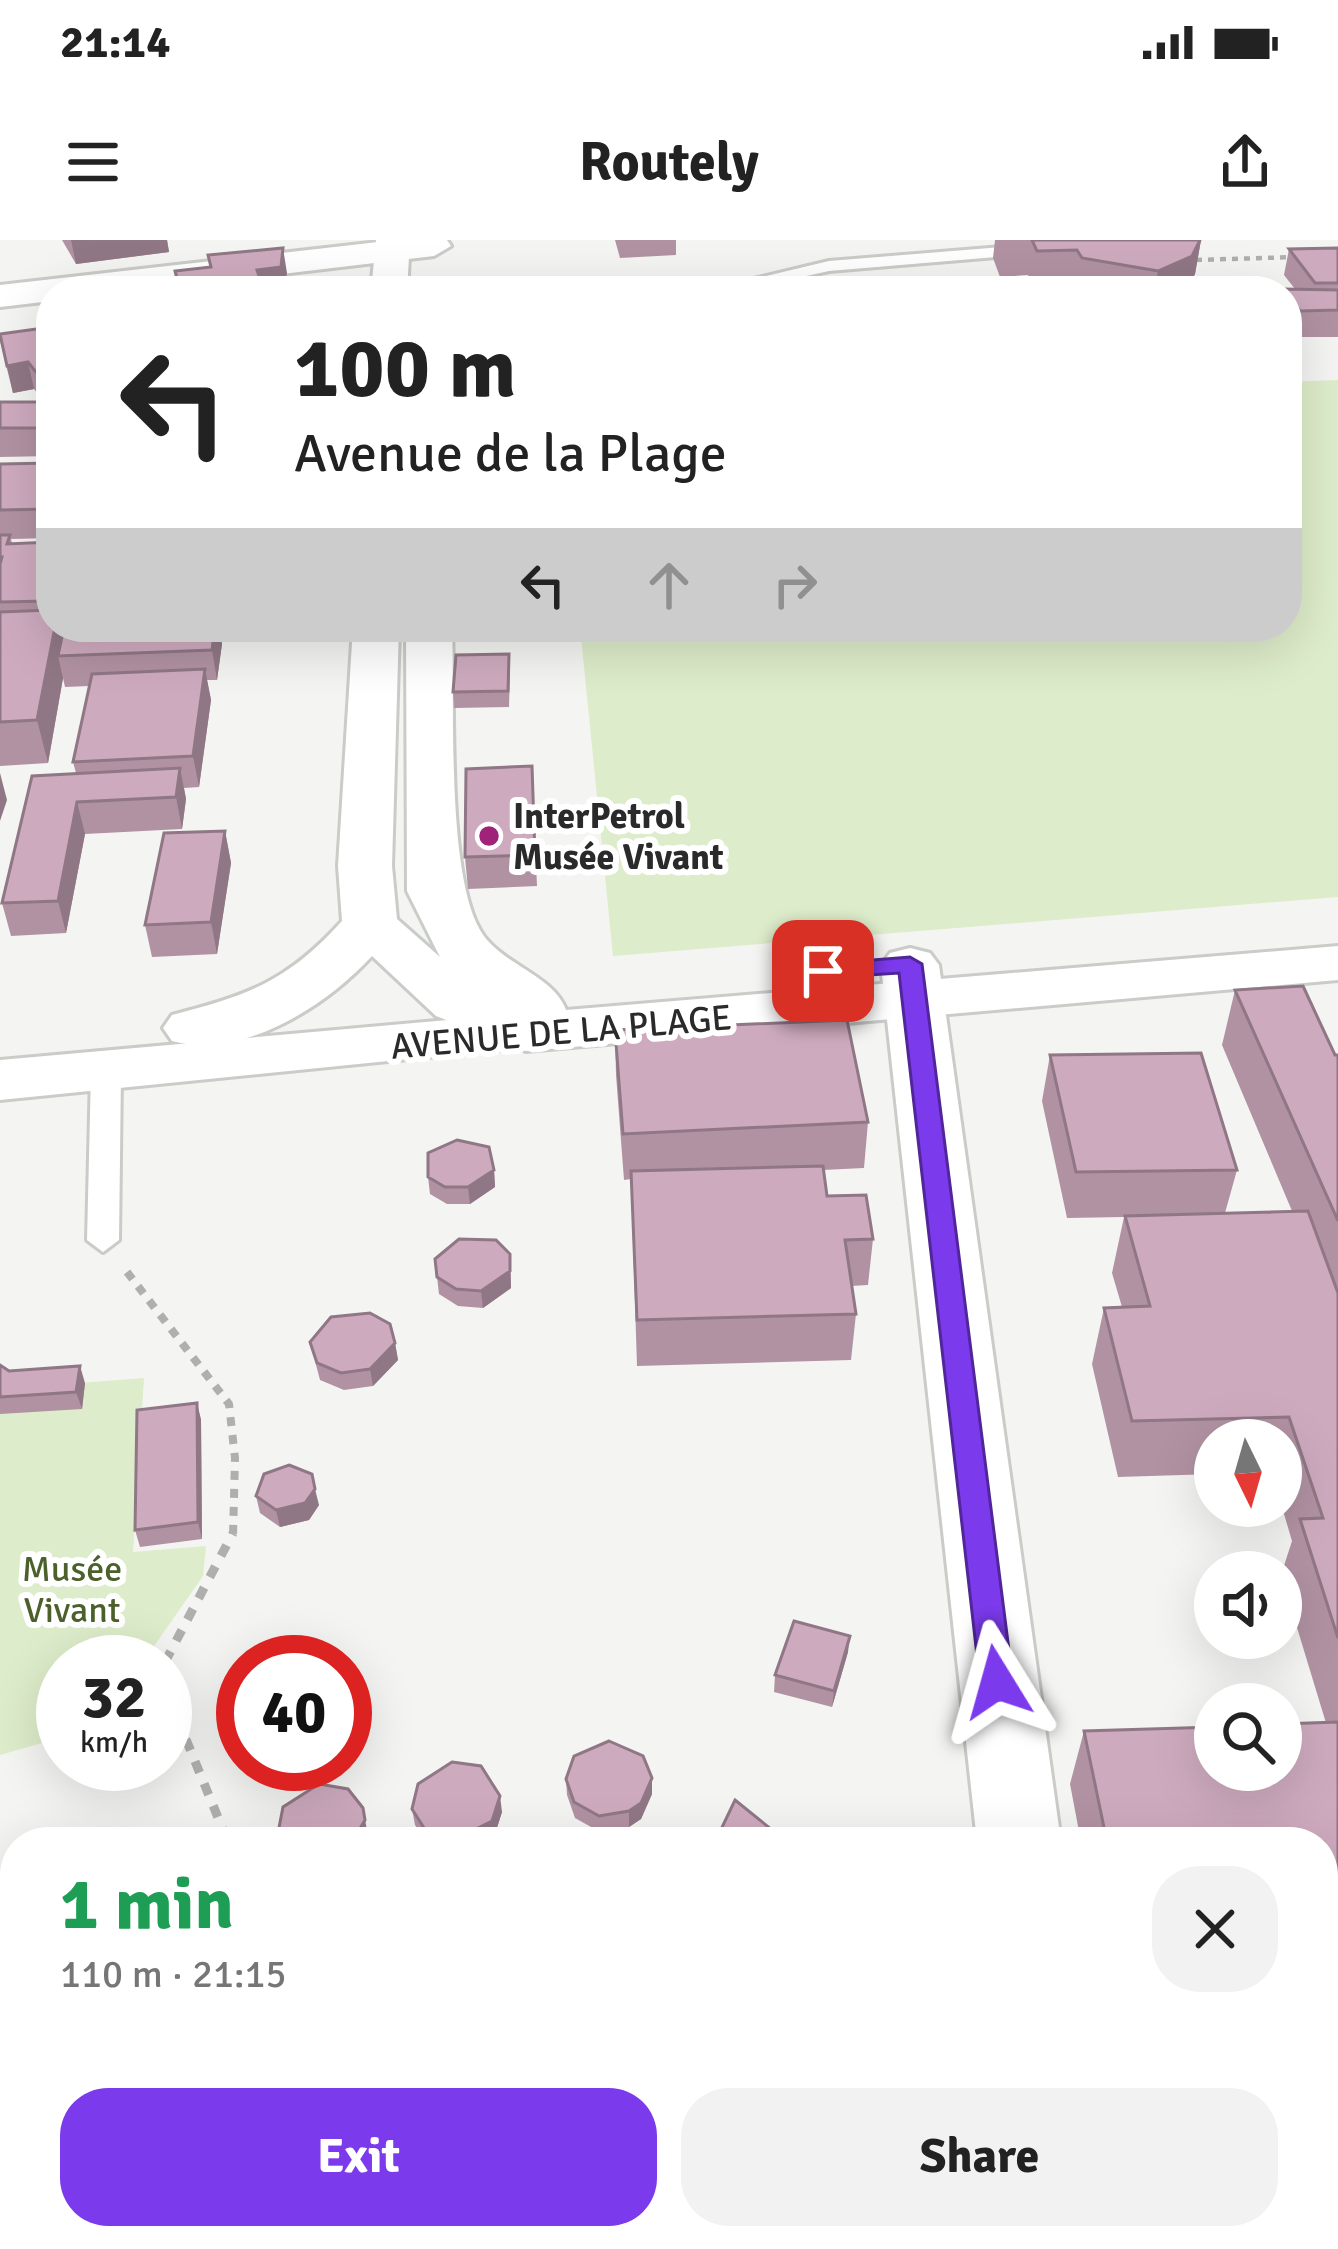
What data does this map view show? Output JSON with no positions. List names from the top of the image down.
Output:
{
  "streets": {
    "main road": ["AVENUE DE LA PLAGE"]
  },
  "parks": ["Musée Vivant"],
  "places": ["InterPetrol Musée Vivant"],
  "north": "bottom",
  "page": {
    "status": "21:14",
    "header": "Routely",
    "turn": ["100 m", "Avenue de la Plage"],
    "speed": "32 km/h",
    "limit": "40",
    "heading": ["1 min", "110 m · 21:15"],
    "buttons": ["Exit", "Share"]
  }
}
